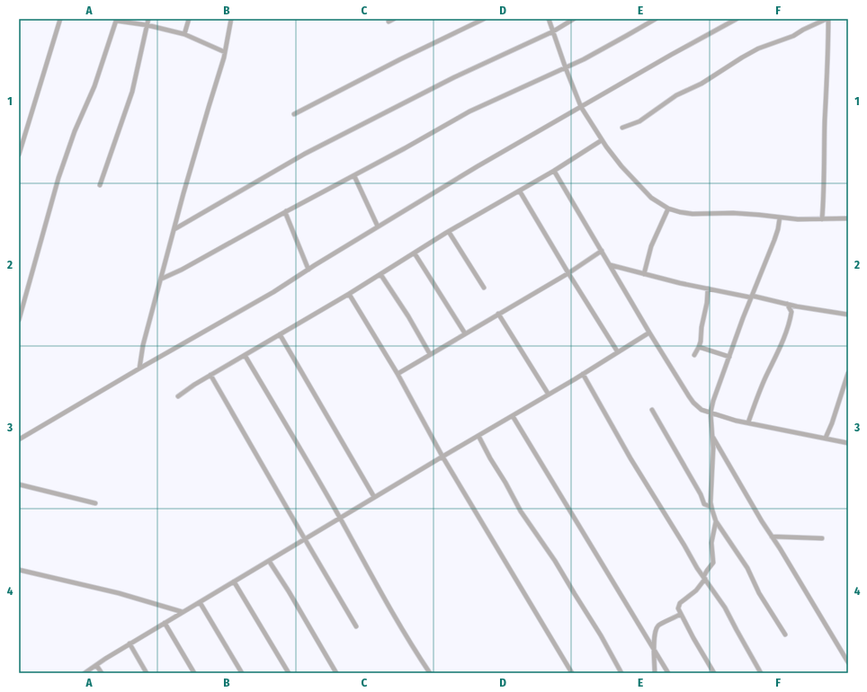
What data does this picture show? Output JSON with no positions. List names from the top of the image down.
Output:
{
  "grid": {
    "columns": [
      "A",
      "B",
      "C",
      "D",
      "E",
      "F"
    ],
    "rows": [
      "1",
      "2",
      "3",
      "4"
    ]
  }
}
